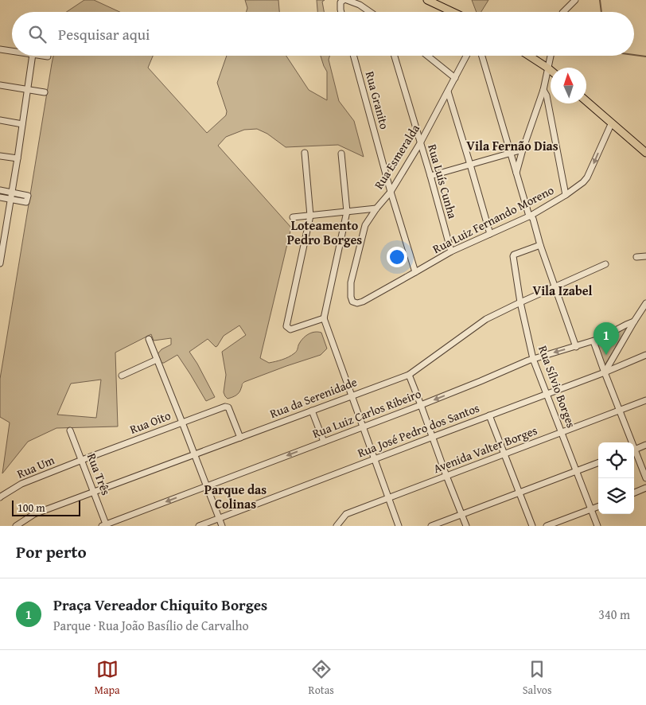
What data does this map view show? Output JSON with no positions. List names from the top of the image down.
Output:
{
  "streets": {
    "street": [
      "Rua Granito",
      "Rua Esmeralda",
      "Rua Luís Cunha",
      "Rua Luiz Fernando Moreno",
      "Rua Sílvio Borges",
      "Rua da Serenidade",
      "Rua Luiz Carlos Ribeiro",
      "Rua Oito",
      "Rua José Pedro dos Santos",
      "Avenida Valter Borges",
      "Rua Um",
      "Rua Três"
    ]
  },
  "crossings": [
    ["Rua Granito", "Rua Esmeralda"],
    ["Rua Granito", "Rua Luiz Fernando Moreno"],
    ["Rua Esmeralda", "Rua Luís Cunha"],
    ["Rua Esmeralda", "Rua Luiz Fernando Moreno"],
    ["Rua Luís Cunha", "Rua Luiz Fernando Moreno"],
    ["Rua Sílvio Borges", "Rua da Serenidade"],
    ["Rua Sílvio Borges", "Rua Luiz Carlos Ribeiro"],
    ["Rua Sílvio Borges", "Rua José Pedro dos Santos"],
    ["Rua Sílvio Borges", "Avenida Valter Borges"],
    ["Rua da Serenidade", "Rua Oito"],
    ["Rua da Serenidade", "Rua Três"],
    ["Rua Luiz Carlos Ribeiro", "Rua Três"],
    ["Rua Oito", "Rua Um"],
    ["Rua Oito", "Rua Três"],
    ["Rua Um", "Rua Três"]
  ],
  "one_way": ["Rua Luiz Carlos Ribeiro"],
  "districts": [
    "Vila Fernão Dias",
    "Loteamento Pedro Borges",
    "Vila Izabel",
    "Parque das Colinas"
  ],
  "scale_bar": "100 m",
  "north": "top",
  "page": {
    "search": "Pesquisar aqui",
    "pins": "1",
    "scale": "100 m",
    "heading": "Por perto",
    "list": [
      {
        "mark": "1",
        "name": "Praça Vereador Chiquito Borges",
        "note": "Parque · Rua João Basílio de Carvalho",
        "value": "340 m"
      }
    ],
    "nav": ["Mapa", "Rotas", "Salvos"]
  }
}
